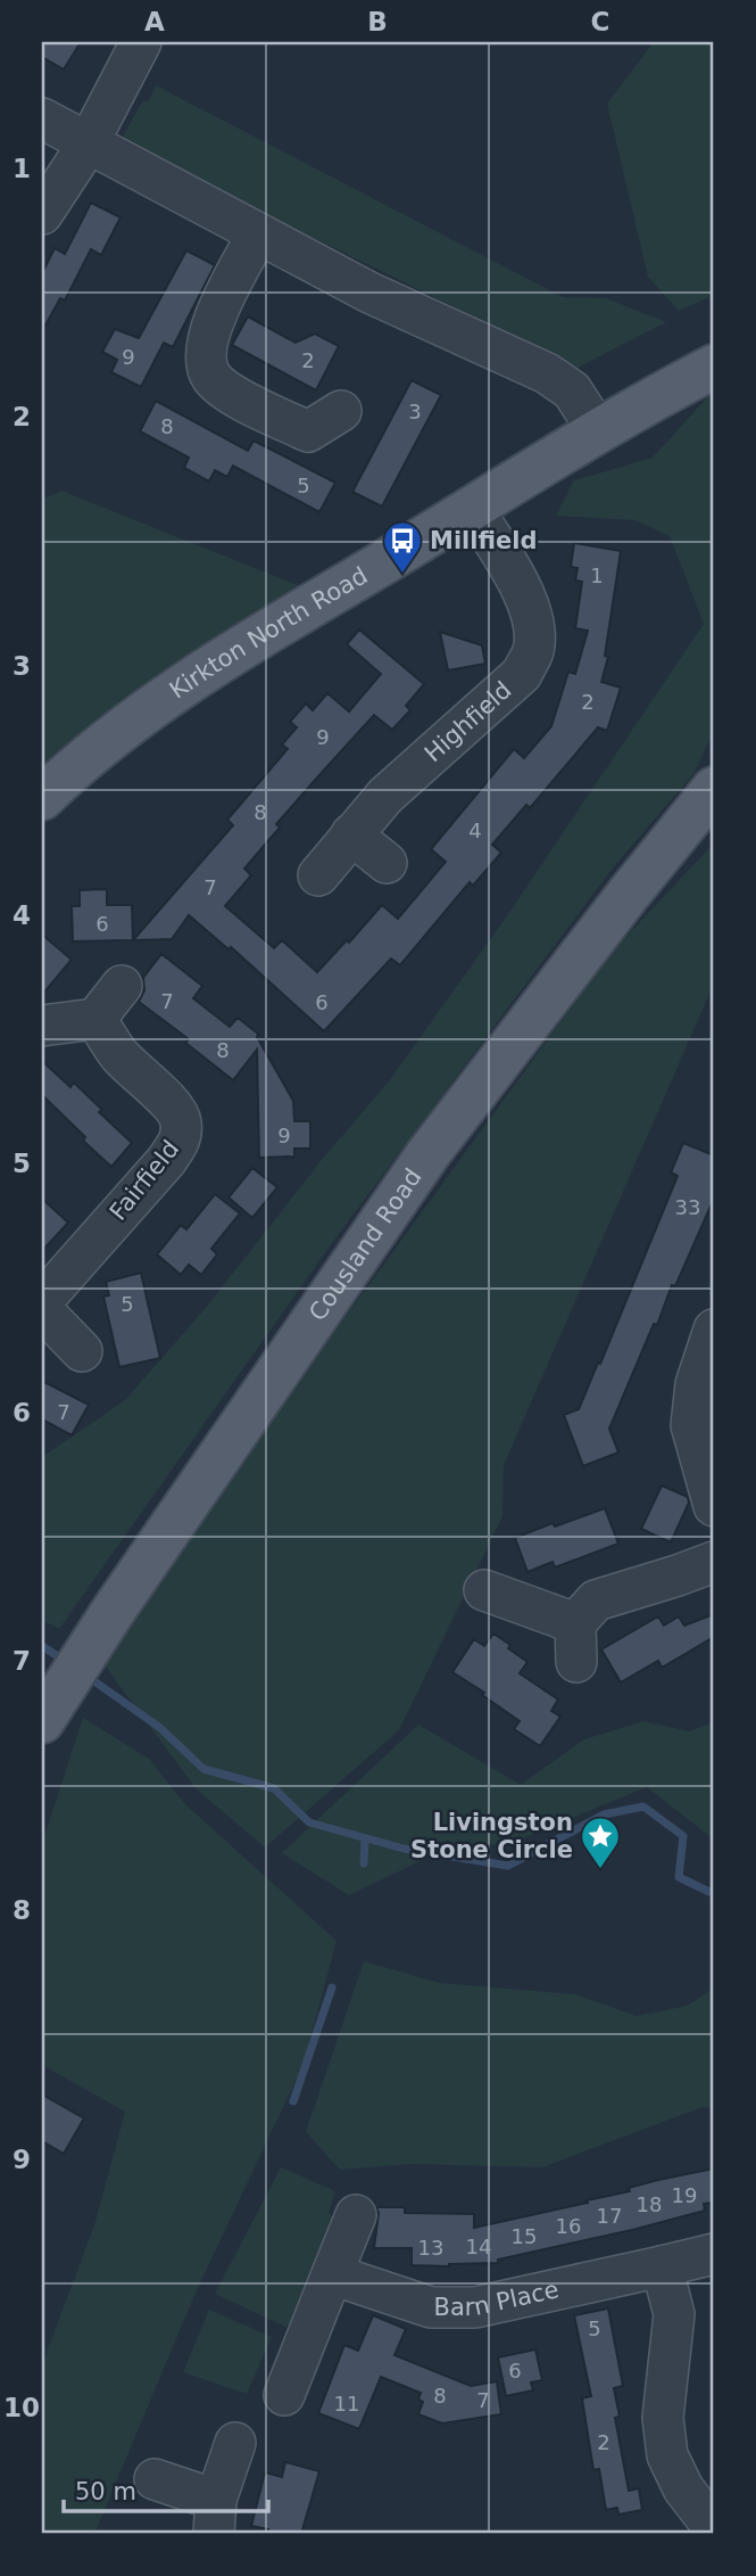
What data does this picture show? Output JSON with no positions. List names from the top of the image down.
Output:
{
  "streets": {
    "main road": ["Kirkton North Road", "Cousland Road"],
    "street": ["Highfield", "Fairfield", "Barn Place"]
  },
  "crossings": [
    ["Kirkton North Road", "Highfield"]
  ],
  "places": {
    "bus stop": ["Millfield"],
    "place": ["Livingston Stone Circle"]
  },
  "house_numbers": [
    "9",
    "2",
    "3",
    "8",
    "5",
    "1",
    "2",
    "9",
    "8",
    "4",
    "7",
    "6",
    "7",
    "6",
    "8",
    "9",
    "33",
    "5",
    "7",
    "19",
    "18",
    "17",
    "16",
    "15",
    "14",
    "13",
    "5",
    "6",
    "8",
    "7",
    "11",
    "2"
  ],
  "scale_bar": "50 m",
  "grid": {
    "columns": ["A", "B", "C"],
    "rows": [
      "1",
      "2",
      "3",
      "4",
      "5",
      "6",
      "7",
      "8",
      "9",
      "10"
    ]
  }
}
